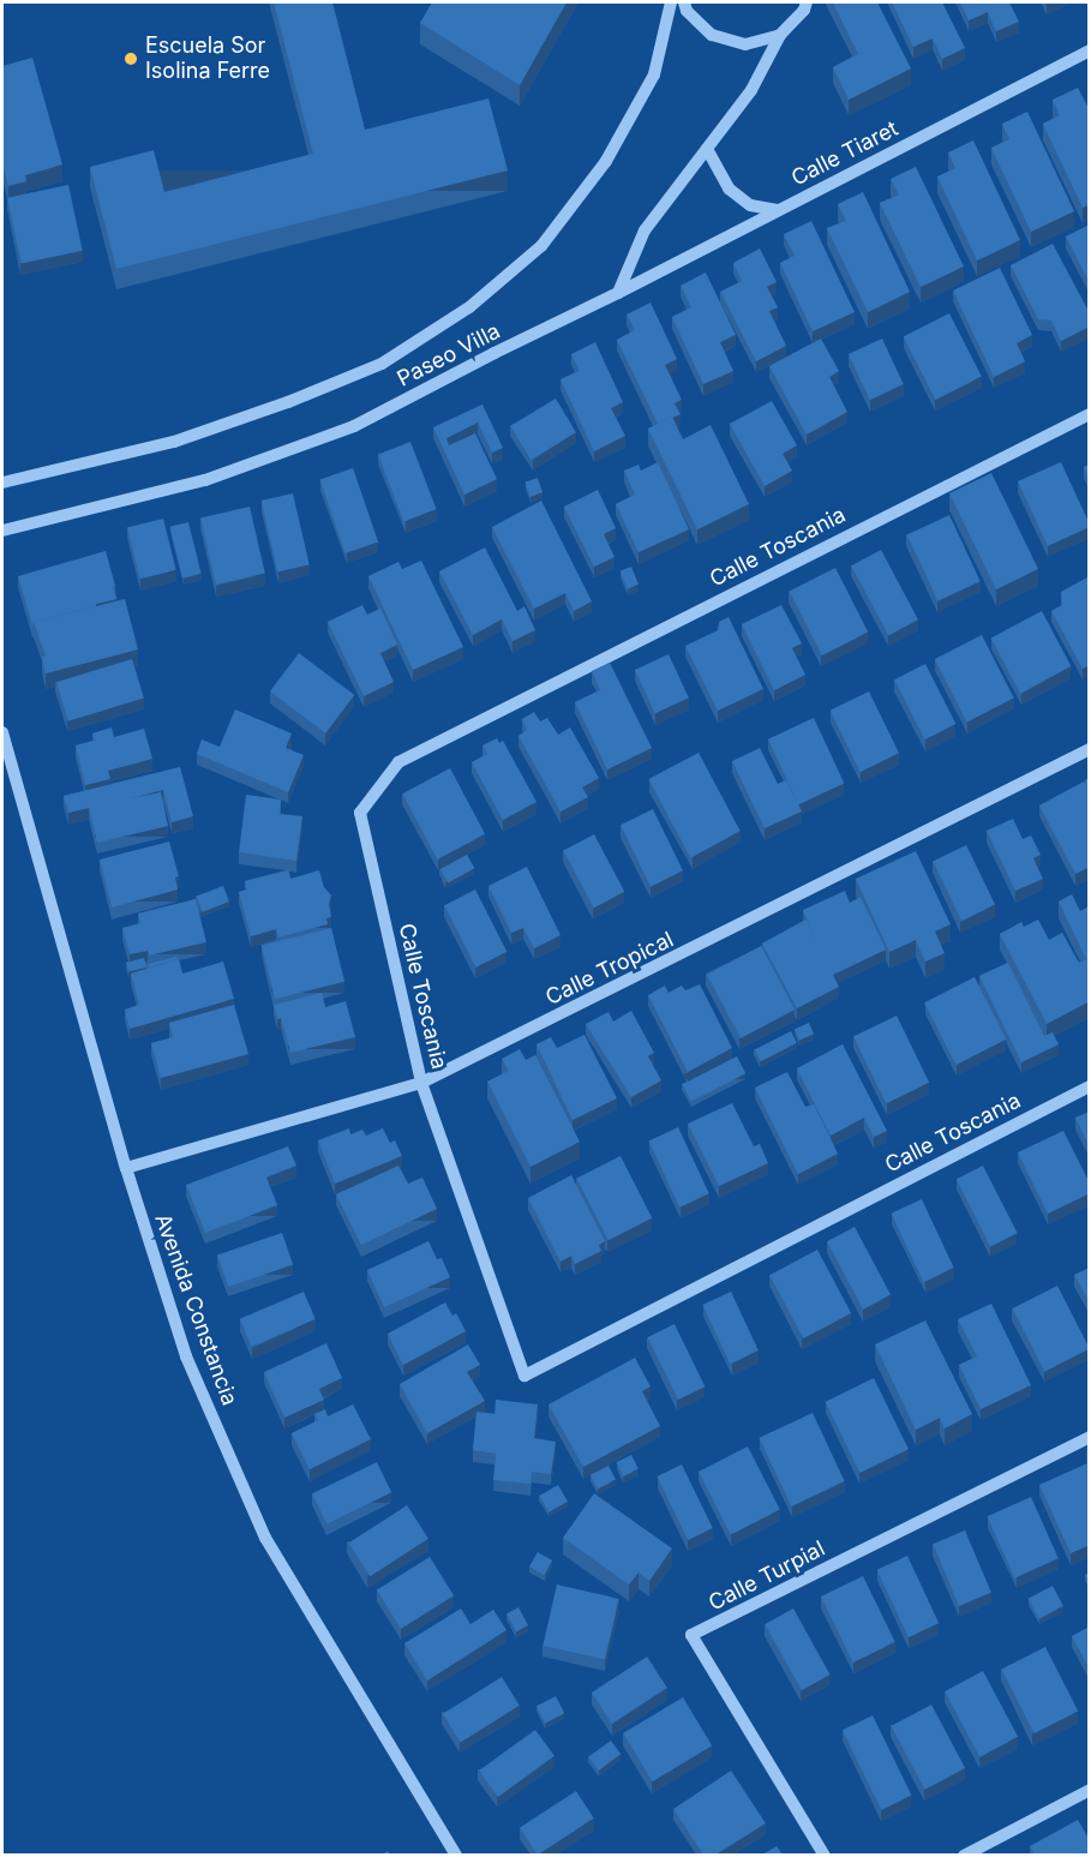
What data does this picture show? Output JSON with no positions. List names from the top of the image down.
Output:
{
  "streets": {
    "street": [
      "Calle Tiaret",
      "Paseo Villa",
      "Calle Toscania",
      "Calle Tropical",
      "Avenida Constancia",
      "Calle Turpial"
    ]
  },
  "crossings": [
    ["Calle Tiaret", "Paseo Villa"],
    ["Calle Toscania", "Calle Tropical"],
    ["Calle Tropical", "Avenida Constancia"]
  ],
  "places": ["Escuela Sor Isolina Ferre"]
}
